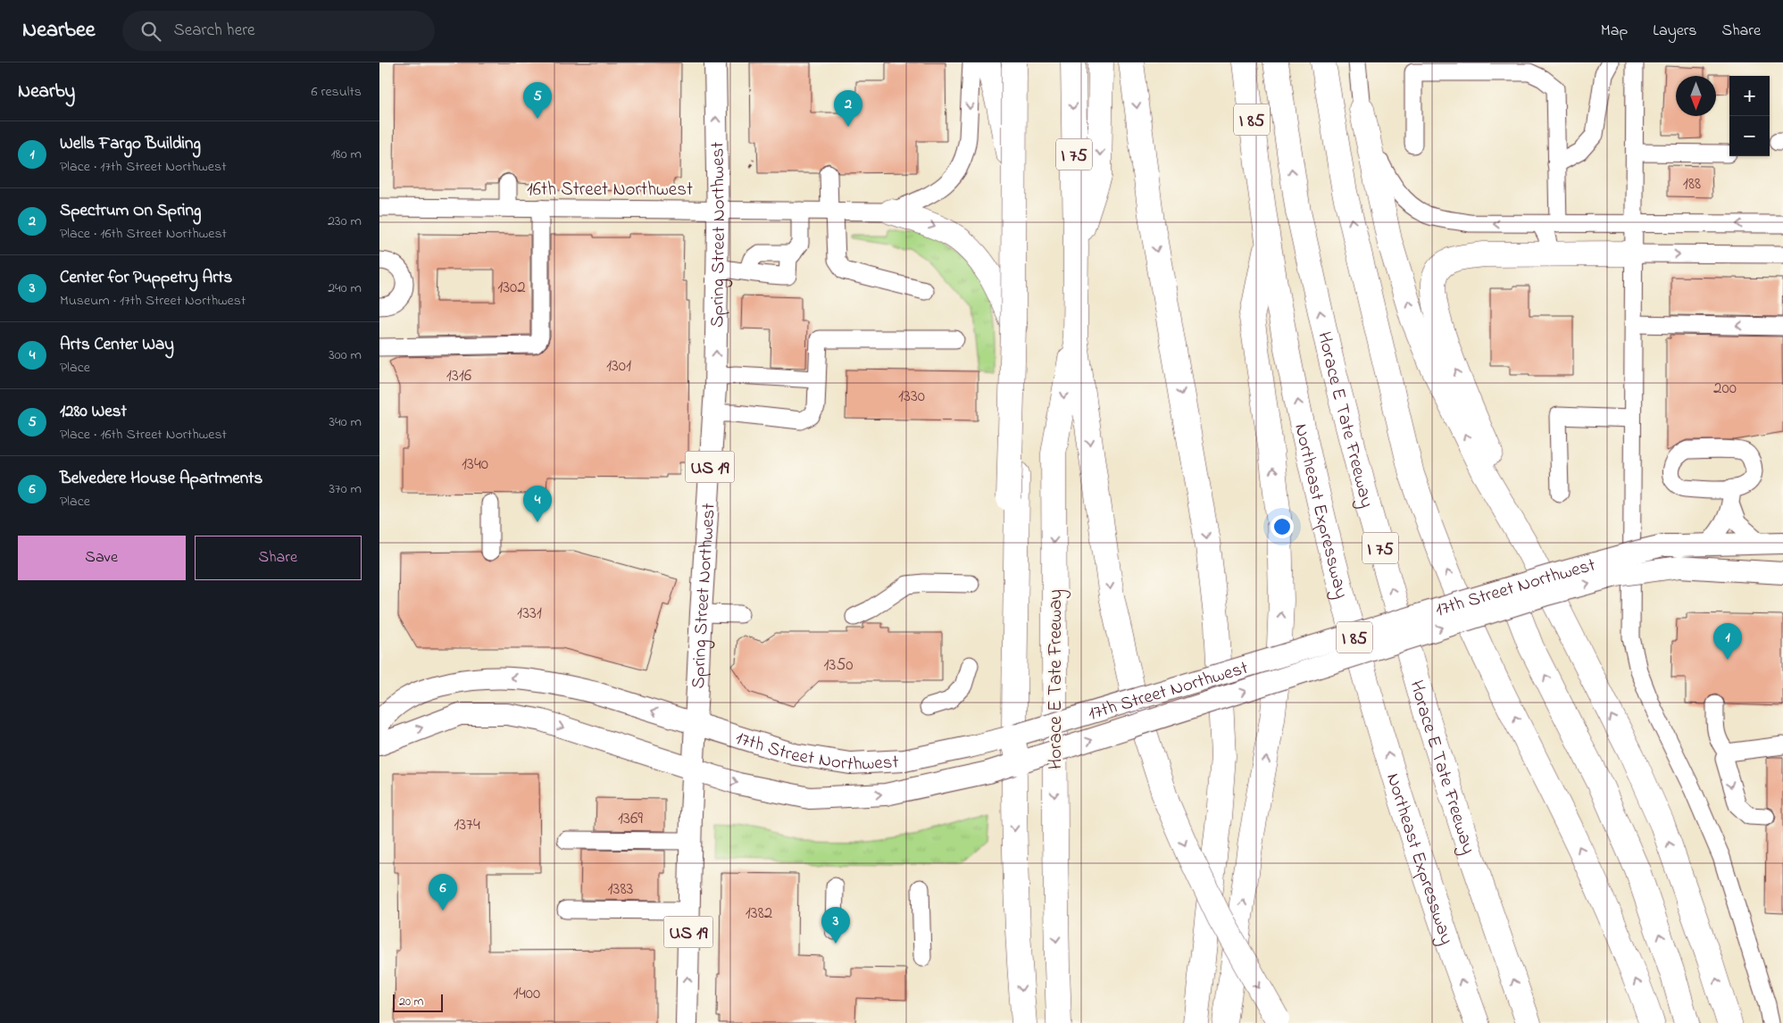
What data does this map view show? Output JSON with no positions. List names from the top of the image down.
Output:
{
  "streets": {
    "highway": [
      "I 85",
      "I 75",
      "Horace E Tate Freeway",
      "Northeast Expressway"
    ],
    "main road": ["Spring Street Northwest", "US 19", "17th Street Northwest"],
    "street": ["16th Street Northwest"]
  },
  "crossings": [
    ["I 75", "Horace E Tate Freeway"],
    ["16th Street Northwest", "Spring Street Northwest"],
    ["Spring Street Northwest", "17th Street Northwest"]
  ],
  "one_way": ["Spring Street Northwest"],
  "house_numbers": [
    "188",
    "1302",
    "1301",
    "1316",
    "200",
    "1330",
    "1340",
    "1331",
    "1350",
    "1369",
    "1374",
    "1383",
    "1382",
    "1400"
  ],
  "scale_bar": "20 m",
  "north": "bottom",
  "page": {
    "header": "Nearbee",
    "search": "Search here",
    "nav": ["Map", "Layers", "Share"],
    "heading": ["Nearby", "6 results"],
    "map_buttons": ["+", "−"],
    "pins": [
      "5",
      "2",
      "4",
      "1",
      "6",
      "3"
    ],
    "list": [
      {
        "mark": "1",
        "name": "Wells Fargo Building",
        "note": "Place · 17th Street Northwest",
        "value": "180 m"
      },
      {
        "mark": "2",
        "name": "Spectrum On Spring",
        "note": "Place · 16th Street Northwest",
        "value": "230 m"
      },
      {
        "mark": "3",
        "name": "Center for Puppetry Arts",
        "note": "Museum · 17th Street Northwest",
        "value": "240 m"
      },
      {
        "mark": "4",
        "name": "Arts Center Way",
        "note": "Place",
        "value": "300 m"
      },
      {
        "mark": "5",
        "name": "1280 West",
        "note": "Place · 16th Street Northwest",
        "value": "340 m"
      },
      {
        "mark": "6",
        "name": "Belvedere House Apartments",
        "note": "Place",
        "value": "370 m"
      }
    ],
    "buttons": ["Save", "Share"],
    "scale": "20 m"
  }
}
